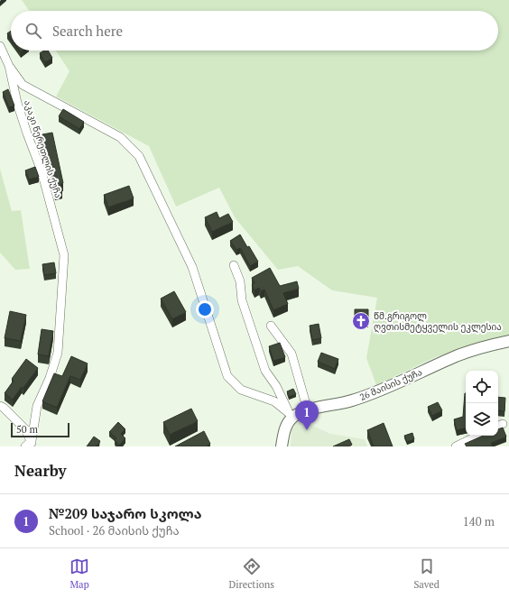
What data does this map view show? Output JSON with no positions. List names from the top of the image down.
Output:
{
  "streets": {
    "main road": ["26 მაისის ქუჩა"],
    "street": ["აკაკი წერეთლის ქუჩა"]
  },
  "places": {
    "church": ["წმ.გრიგოლ ღვთისმეტყველის ეკლესია"]
  },
  "scale_bar": "50 m",
  "page": {
    "search": "Search here",
    "pins": "1",
    "scale": "50 m",
    "heading": "Nearby",
    "list": [
      {
        "mark": "1",
        "name": "№209 საჯარო სკოლა",
        "note": "School · 26 მაისის ქუჩა",
        "value": "140 m"
      }
    ],
    "nav": ["Map", "Directions", "Saved"]
  }
}
